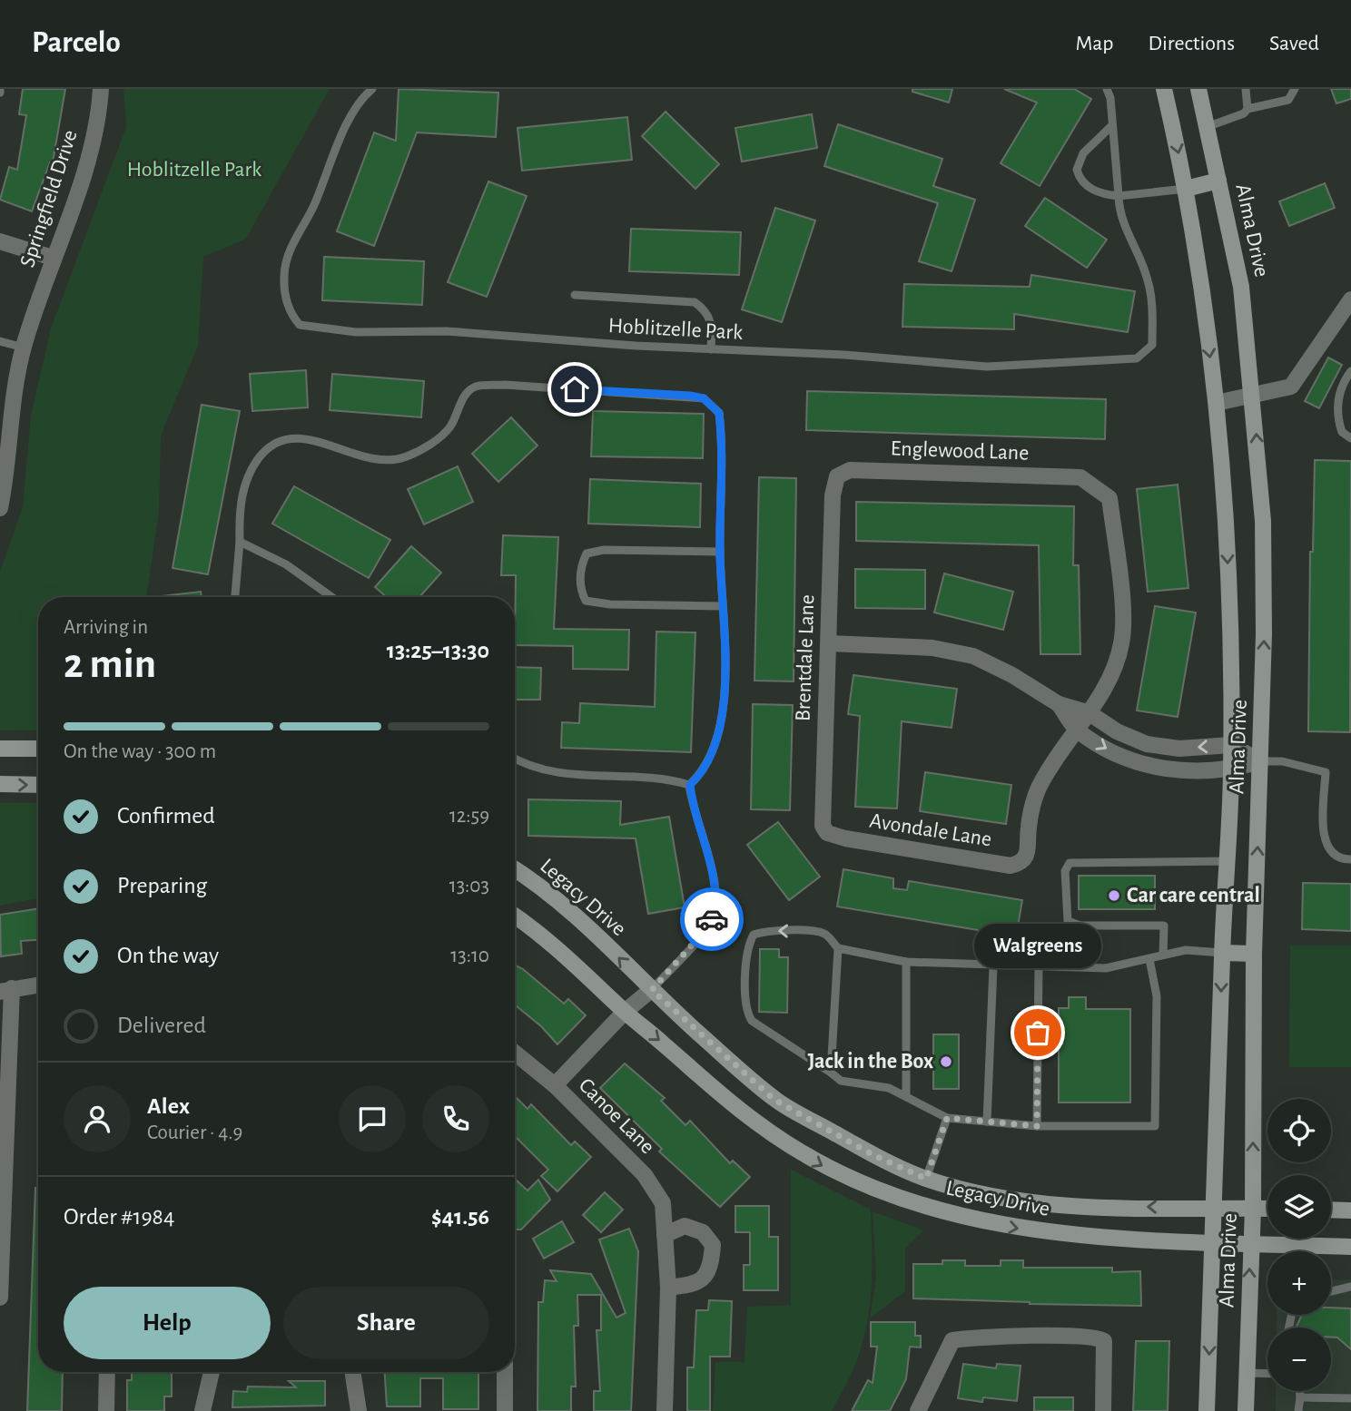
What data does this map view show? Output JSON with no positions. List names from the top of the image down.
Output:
{
  "streets": {
    "main road": ["Alma Drive", "Legacy Drive"],
    "street": [
      "Springfield Drive",
      "Englewood Lane",
      "Brentdale Lane",
      "Avondale Lane",
      "Canoe Lane"
    ],
    "lane": ["Hoblitzelle Park"]
  },
  "crossings": [
    ["Alma Drive", "Legacy Drive"],
    ["Englewood Lane", "Brentdale Lane"],
    ["Brentdale Lane", "Avondale Lane"]
  ],
  "parks": ["Hoblitzelle Park"],
  "places": ["Car care central", "Walgreens", "Jack in the Box"],
  "page": {
    "header": "Parcelo",
    "nav": ["Map", "Directions", "Saved"],
    "heading": ["2 min", "Arriving in", "13:25–13:30"],
    "panel": [
      "Alex",
      "Courier · 4.9",
      "Order #1984",
      "$41.56"
    ],
    "bar": "On the way · 300 m",
    "list": [
      ["Confirmed", "12:59"],
      ["Preparing", "13:03"],
      ["On the way", "13:10"],
      "Delivered"
    ],
    "bubble": "Walgreens",
    "map_buttons": ["+", "−"],
    "buttons": ["Help", "Share"]
  }
}
